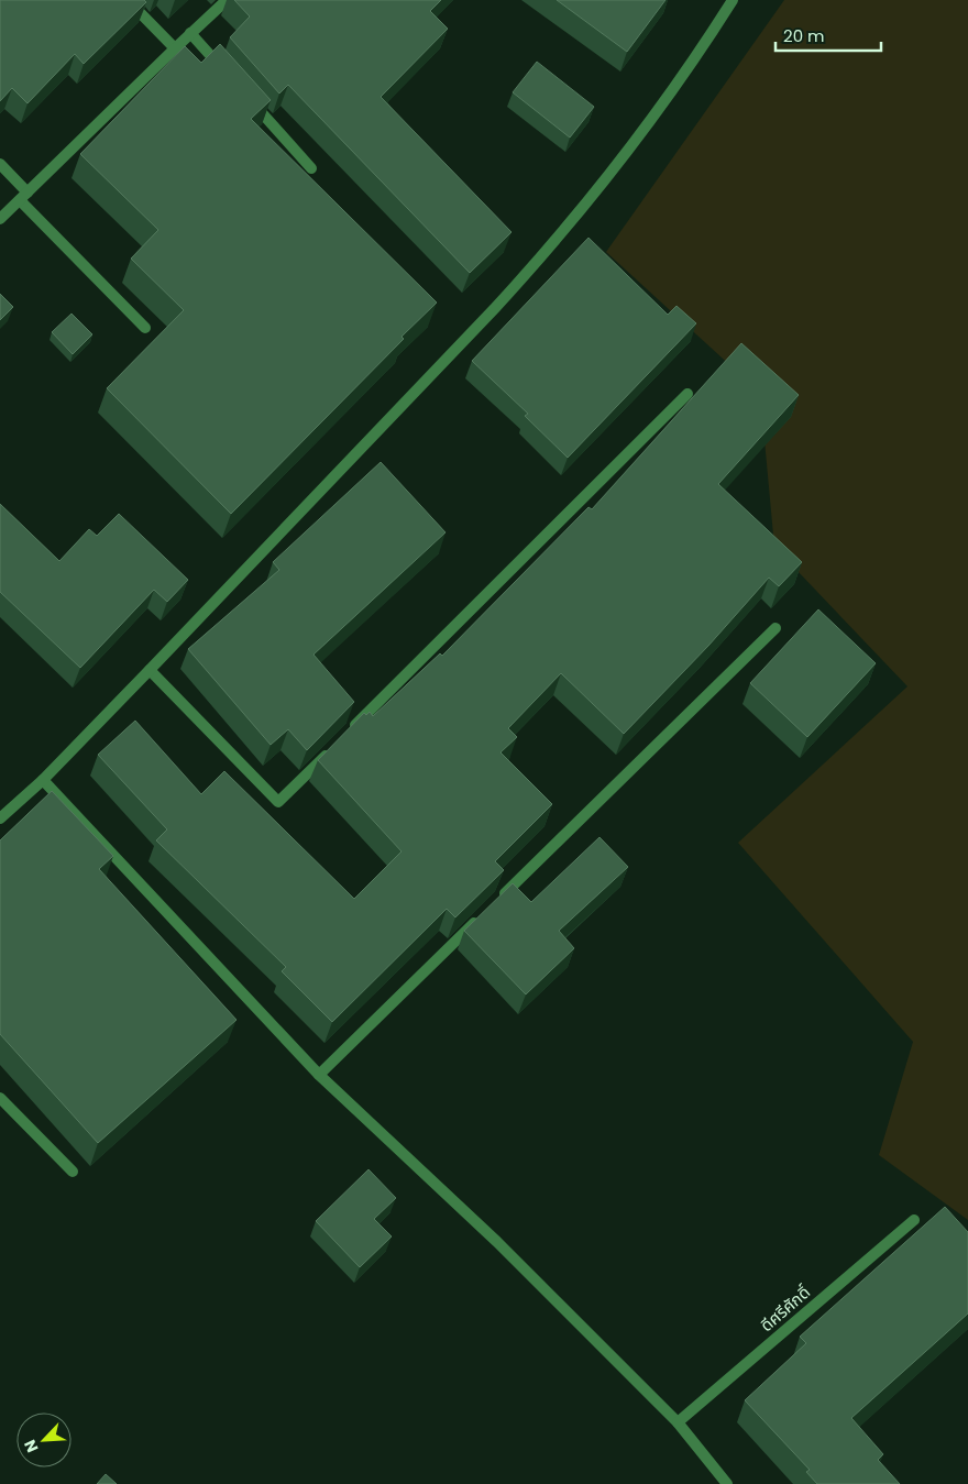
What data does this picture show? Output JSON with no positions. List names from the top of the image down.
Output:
{
  "streets": {
    "street": ["ดีศรีศักดิ์"]
  },
  "scale_bar": "20 m",
  "north": "bottom left"
}
